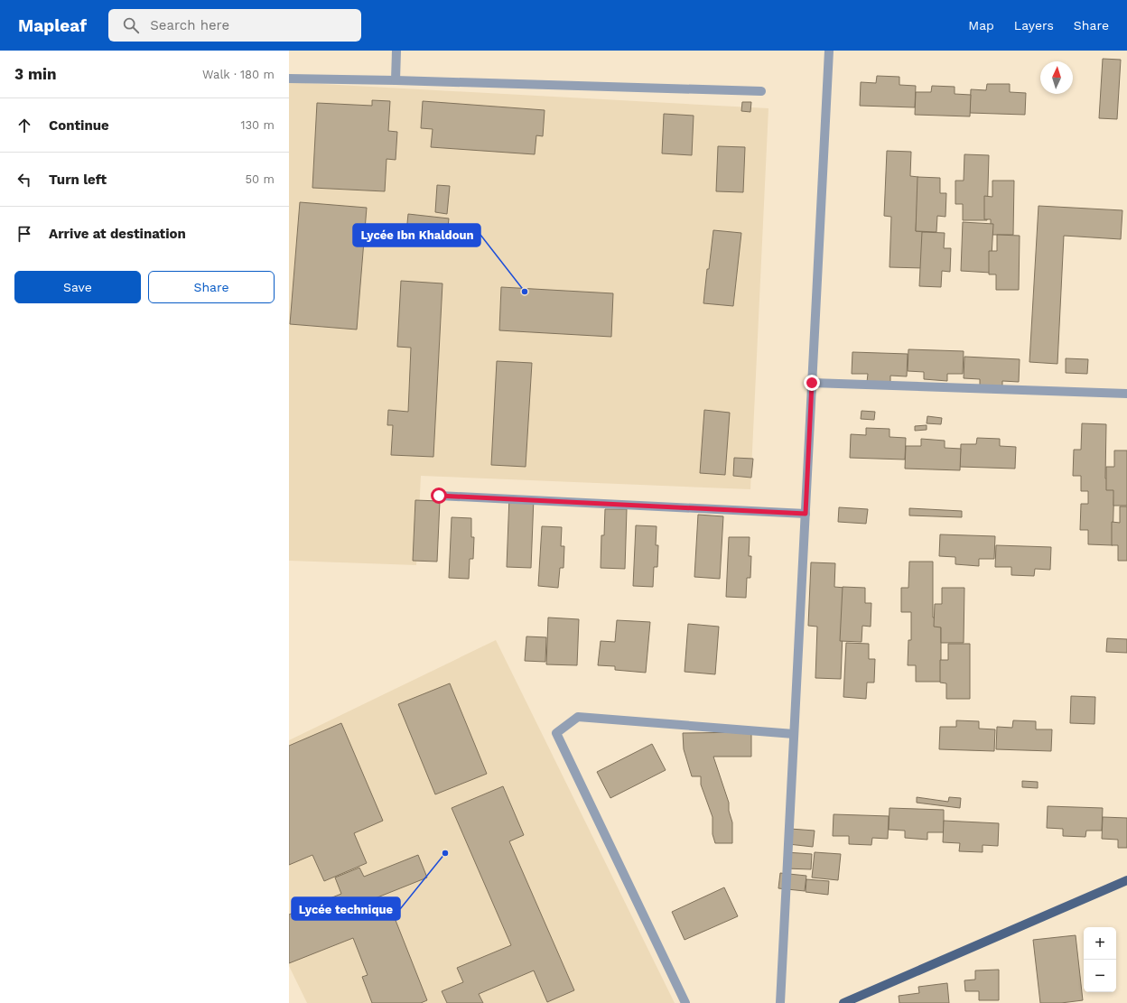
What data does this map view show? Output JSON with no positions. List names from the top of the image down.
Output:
{
  "places": ["Lycée Ibn Khaldoun", "Lycée technique"],
  "north": "top",
  "page": {
    "header": "Mapleaf",
    "search": "Search here",
    "nav": ["Map", "Layers", "Share"],
    "heading": ["3 min", "Walk · 180 m"],
    "list": [
      ["Continue", "130 m"],
      ["Turn left", "50 m"],
      "Arrive at destination"
    ],
    "buttons": ["Save", "Share"],
    "map_buttons": ["+", "−"]
  }
}
